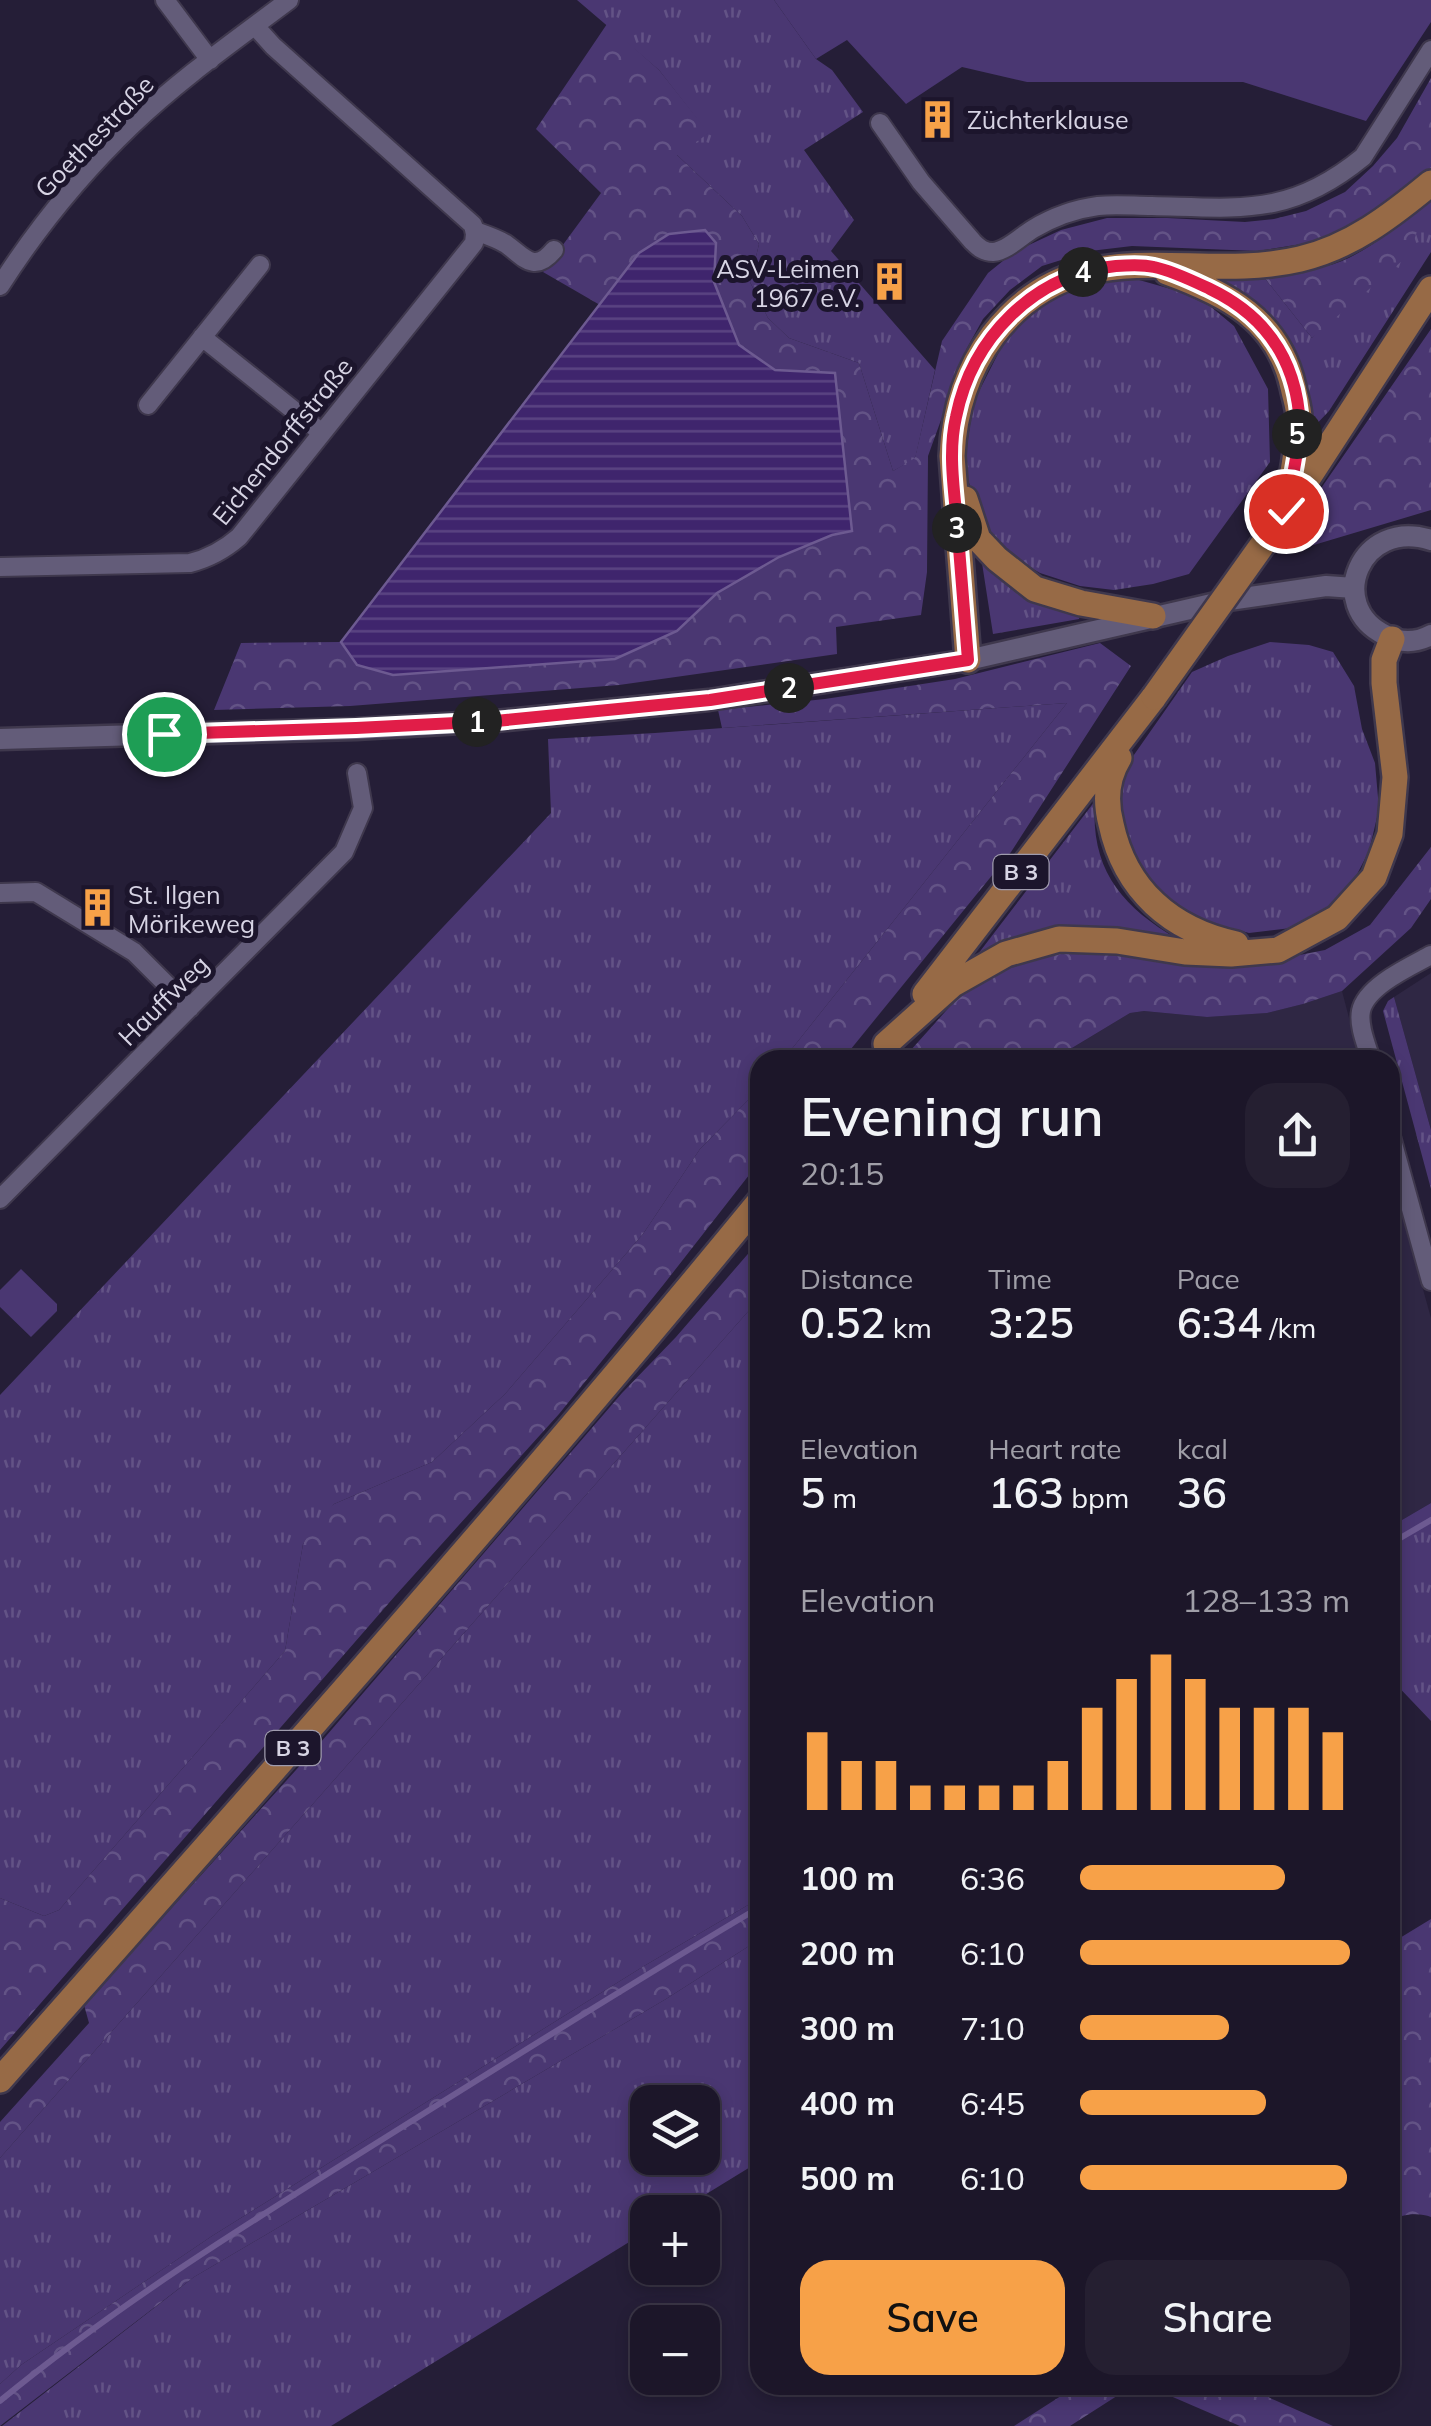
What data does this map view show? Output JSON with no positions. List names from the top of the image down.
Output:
{
  "streets": {
    "main road": ["B 3"],
    "street": ["Goethestraße", "Eichendorffstraße", "Hauffweg"]
  },
  "places": {
    "building": ["Züchterklause", "ASV-Leimen 1967 e.V.", "St. Ilgen Mörikeweg"]
  },
  "page": {
    "pins": [
      "4",
      "5",
      "3",
      "2",
      "1"
    ],
    "heading": ["Evening run", "20:15"],
    "stats": [
      ["Distance", "0.52 km"],
      ["Time", "3:25"],
      ["Pace", "6:34 /km"],
      ["Elevation", "5 m"],
      ["Heart rate", "163 bpm"],
      ["kcal", "36"]
    ],
    "chart": ["Elevation", "128–133 m"],
    "list": [
      {
        "name": "100 m",
        "note": "6:36"
      },
      {
        "name": "200 m",
        "note": "6:10"
      },
      {
        "name": "300 m",
        "note": "7:10"
      },
      {
        "name": "400 m",
        "note": "6:45"
      },
      {
        "name": "500 m",
        "note": "6:10"
      }
    ],
    "map_buttons": ["+", "−"],
    "buttons": ["Save", "Share"]
  }
}
